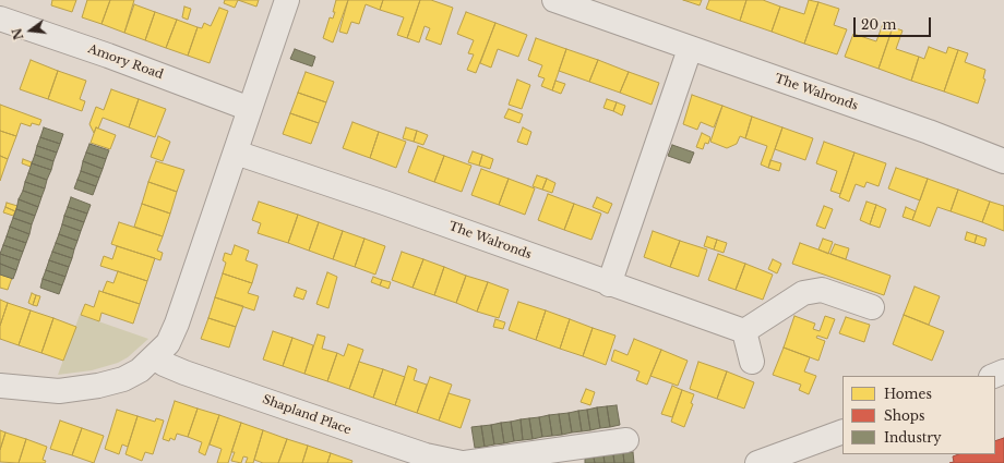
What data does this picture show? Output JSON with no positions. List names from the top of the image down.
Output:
{
  "streets": {
    "street": ["Amory Road", "The Walronds", "Shapland Place"]
  },
  "legend": ["Homes", "Shops", "Industry"],
  "scale_bar": "20 m",
  "north": "left"
}
